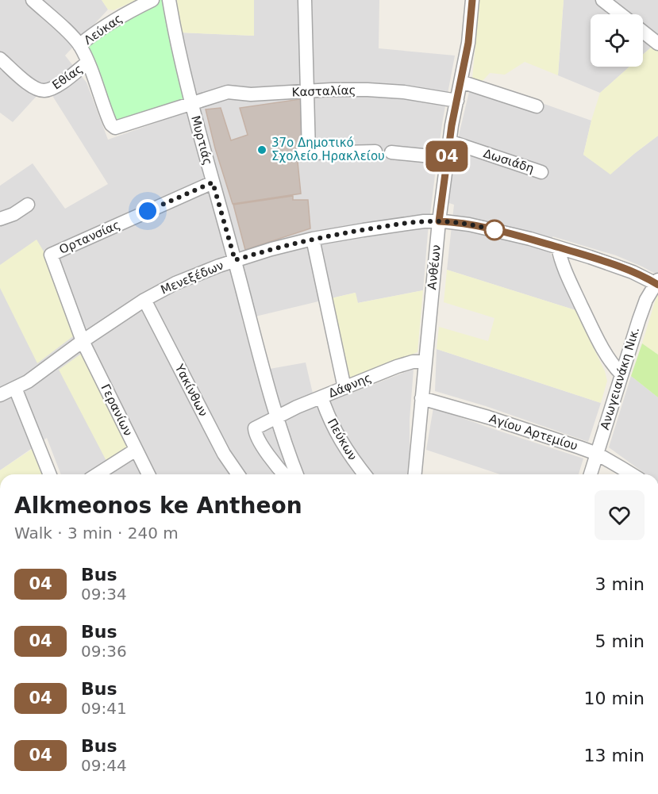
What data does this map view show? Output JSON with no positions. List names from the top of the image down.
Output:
{
  "streets": {
    "street": [
      "Λεύκας",
      "Εθίας",
      "Κασταλίας",
      "Μυρτιάς",
      "Δωσιάδη",
      "Ορτανσίας",
      "Ανθέων",
      "Μενεξέδων",
      "Ανωγειανάκη Νικ.",
      "Δάφνης",
      "Υακίνθων",
      "Γερανίων",
      "Αγίου Αρτεμίου",
      "Πεύκων"
    ]
  },
  "crossings": [
    ["Εθίας", "Κασταλίας"],
    ["Κασταλίας", "Μυρτιάς"],
    ["Κασταλίας", "Ανθέων"],
    ["Μυρτιάς", "Ορτανσίας"],
    ["Μυρτιάς", "Μενεξέδων"],
    ["Μυρτιάς", "Δάφνης"],
    ["Δωσιάδη", "Ανθέων"],
    ["Ορτανσίας", "Μενεξέδων"],
    ["Ορτανσίας", "Γερανίων"],
    ["Ανθέων", "Μενεξέδων"],
    ["Ανθέων", "Δάφνης"],
    ["Ανθέων", "Αγίου Αρτεμίου"],
    ["Μενεξέδων", "Ανωγειανάκη Νικ."],
    ["Μενεξέδων", "Υακίνθων"],
    ["Μενεξέδων", "Γερανίων"],
    ["Ανωγειανάκη Νικ.", "Αγίου Αρτεμίου"],
    ["Δάφνης", "Πεύκων"]
  ],
  "places": ["37ο Δημοτικό Σχολείο Ηρακλείου"],
  "lines": ["bus line 04"],
  "page": {
    "on_map": "04",
    "heading": ["Alkmeonos ke Antheon", "Walk · 3 min · 240 m"],
    "list": [
      {
        "mark": "04",
        "name": "Bus",
        "note": "09:34",
        "value": "3 min"
      },
      {
        "mark": "04",
        "name": "Bus",
        "note": "09:36",
        "value": "5 min"
      },
      {
        "mark": "04",
        "name": "Bus",
        "note": "09:41",
        "value": "10 min"
      },
      {
        "mark": "04",
        "name": "Bus",
        "note": "09:44",
        "value": "13 min"
      }
    ]
  }
}
